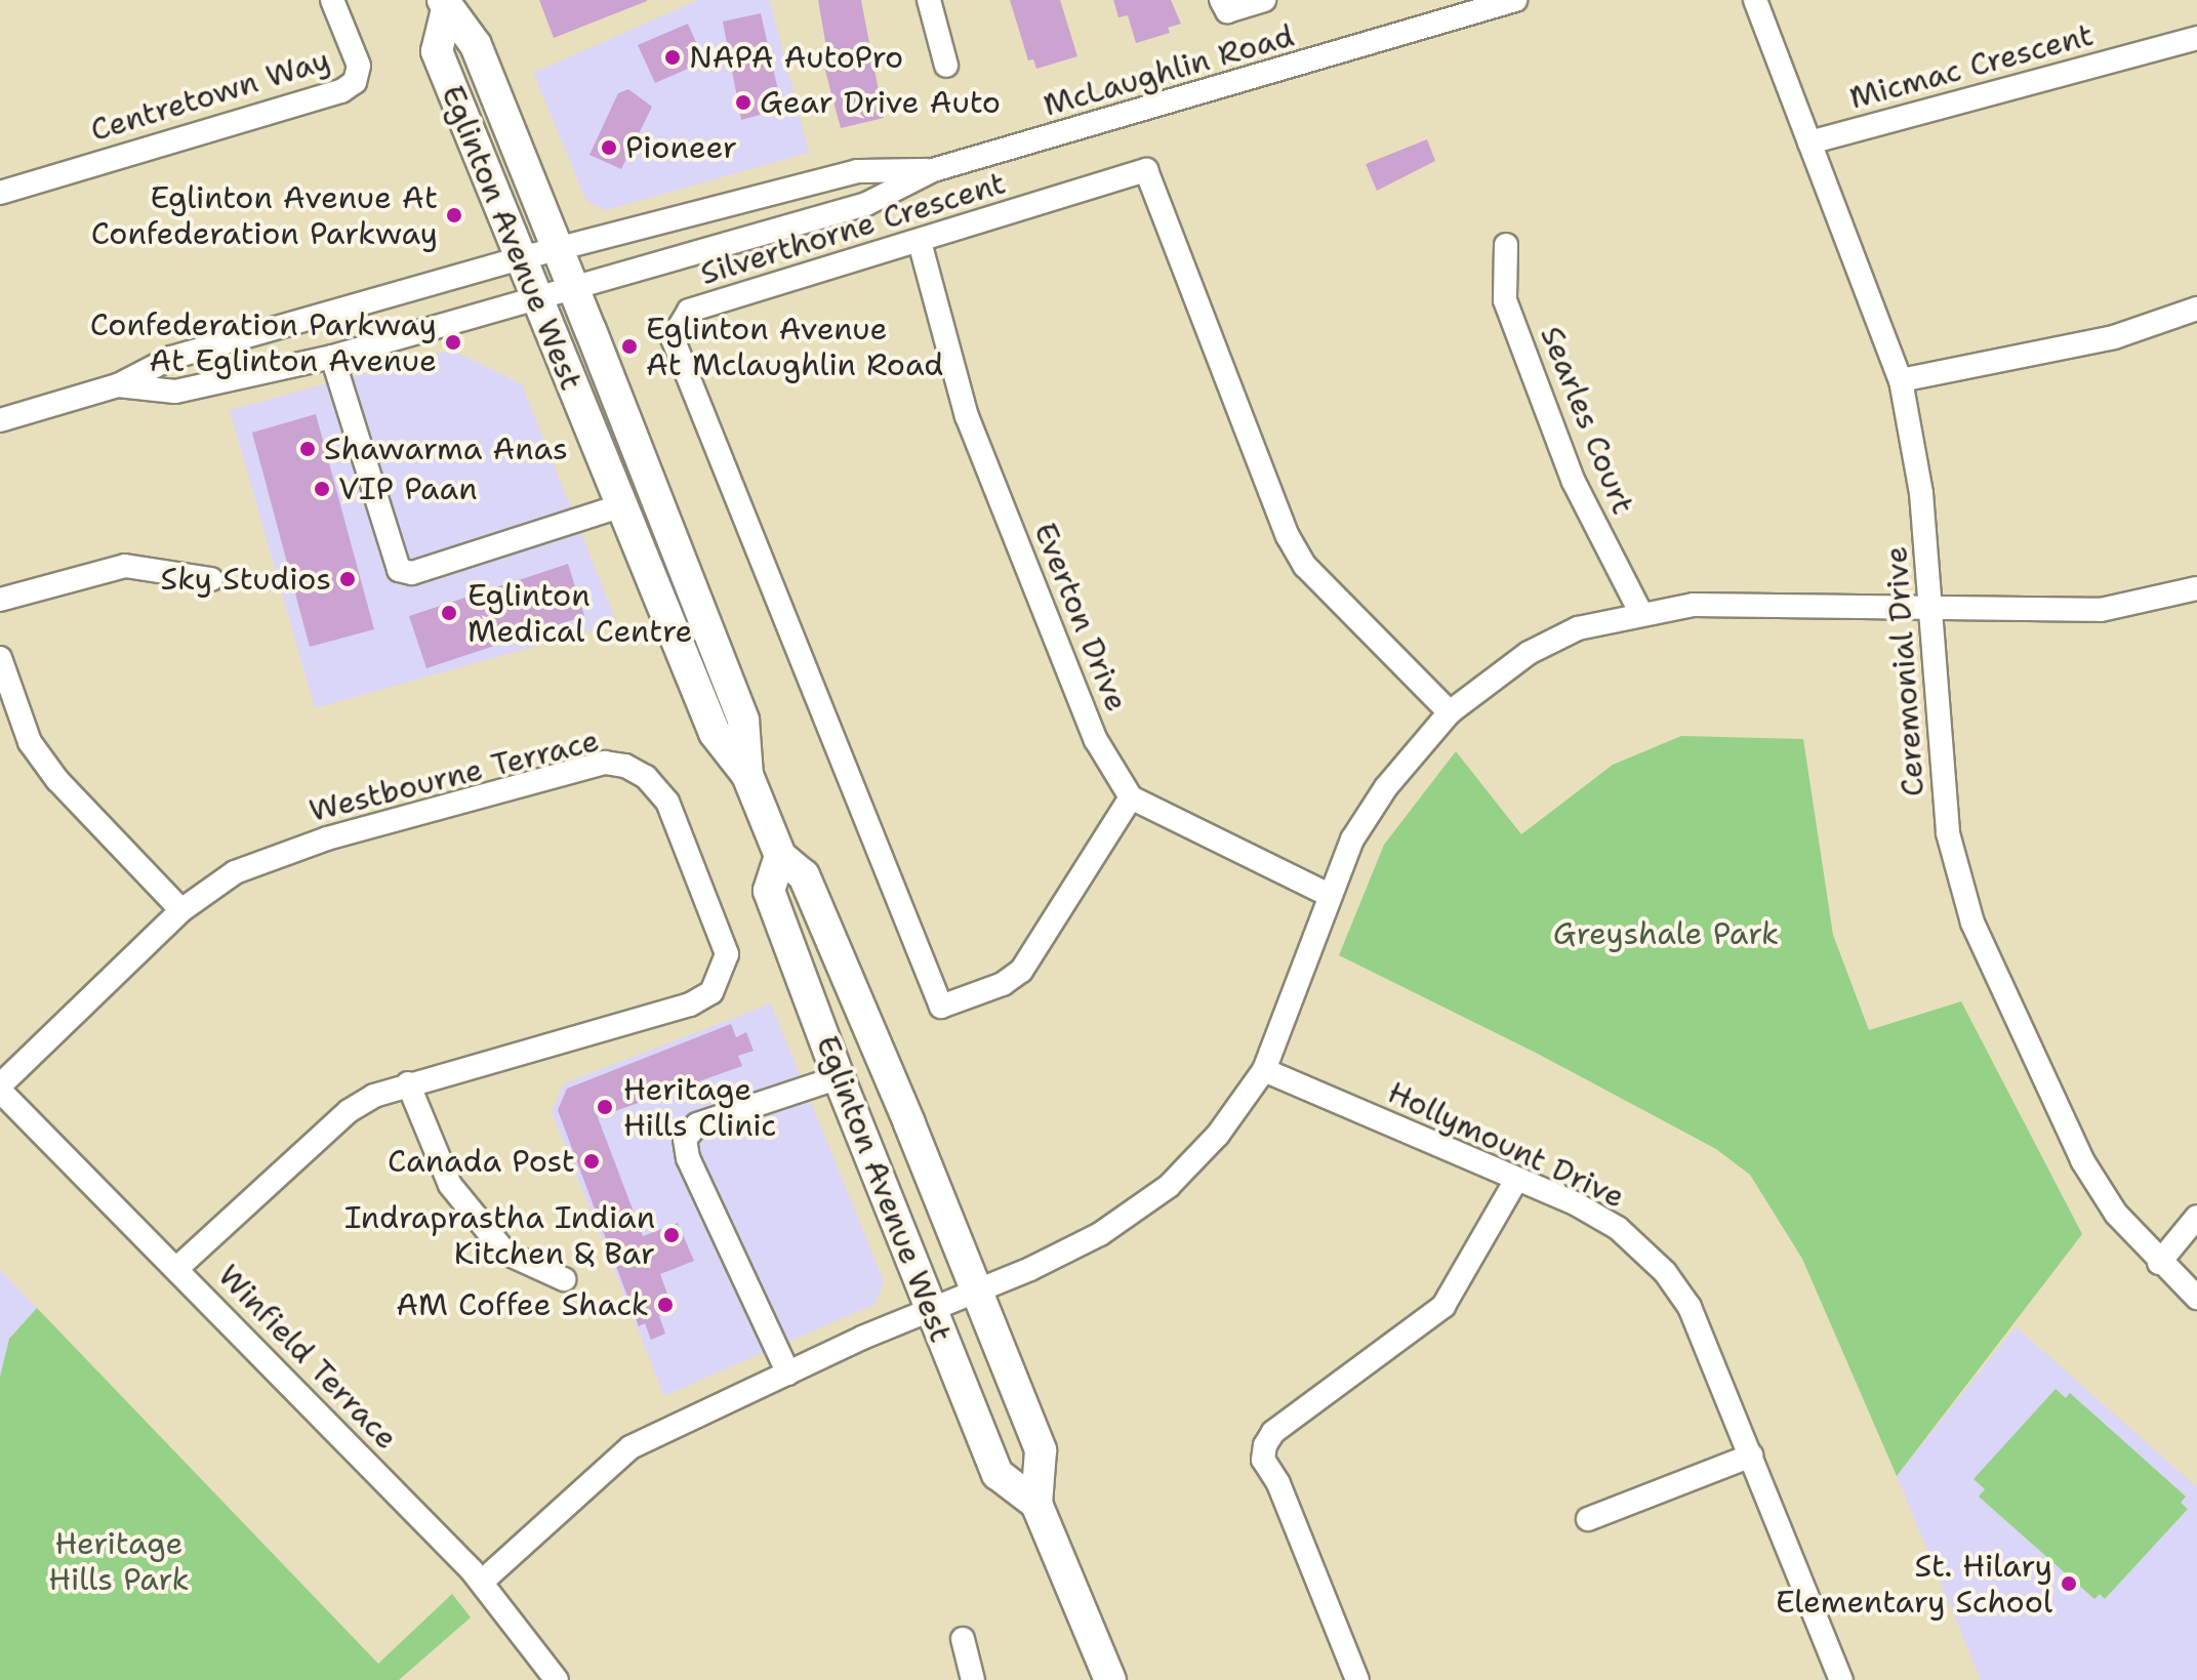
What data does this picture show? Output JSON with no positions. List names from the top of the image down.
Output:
{
  "streets": {
    "main road": ["Eglinton Avenue West"],
    "street": [
      "Micmac Crescent",
      "McLaughlin Road",
      "Centretown Way",
      "Silverthorne Crescent",
      "Searles Court",
      "Everton Drive",
      "Ceremonial Drive",
      "Westbourne Terrace",
      "Hollymount Drive",
      "Winfield Terrace"
    ]
  },
  "crossings": [
    ["Micmac Crescent", "Ceremonial Drive"],
    ["McLaughlin Road", "Eglinton Avenue West"],
    ["Silverthorne Crescent", "Everton Drive"],
    ["Westbourne Terrace", "Winfield Terrace"]
  ],
  "parks": ["Greyshale Park", "Heritage Hills Park"],
  "places": [
    "NAPA AutoPro",
    "Gear Drive Auto",
    "Pioneer",
    "Eglinton Avenue At Confederation Parkway",
    "Confederation Parkway At Eglinton Avenue",
    "Eglinton Avenue At Mclaughlin Road",
    "Shawarma Anas",
    "VIP Paan",
    "Sky Studios",
    "Eglinton Medical Centre",
    "Heritage Hills Clinic",
    "Canada Post",
    "Indraprastha Indian Kitchen & Bar",
    "AM Coffee Shack",
    "St. Hilary Elementary School"
  ]
}
